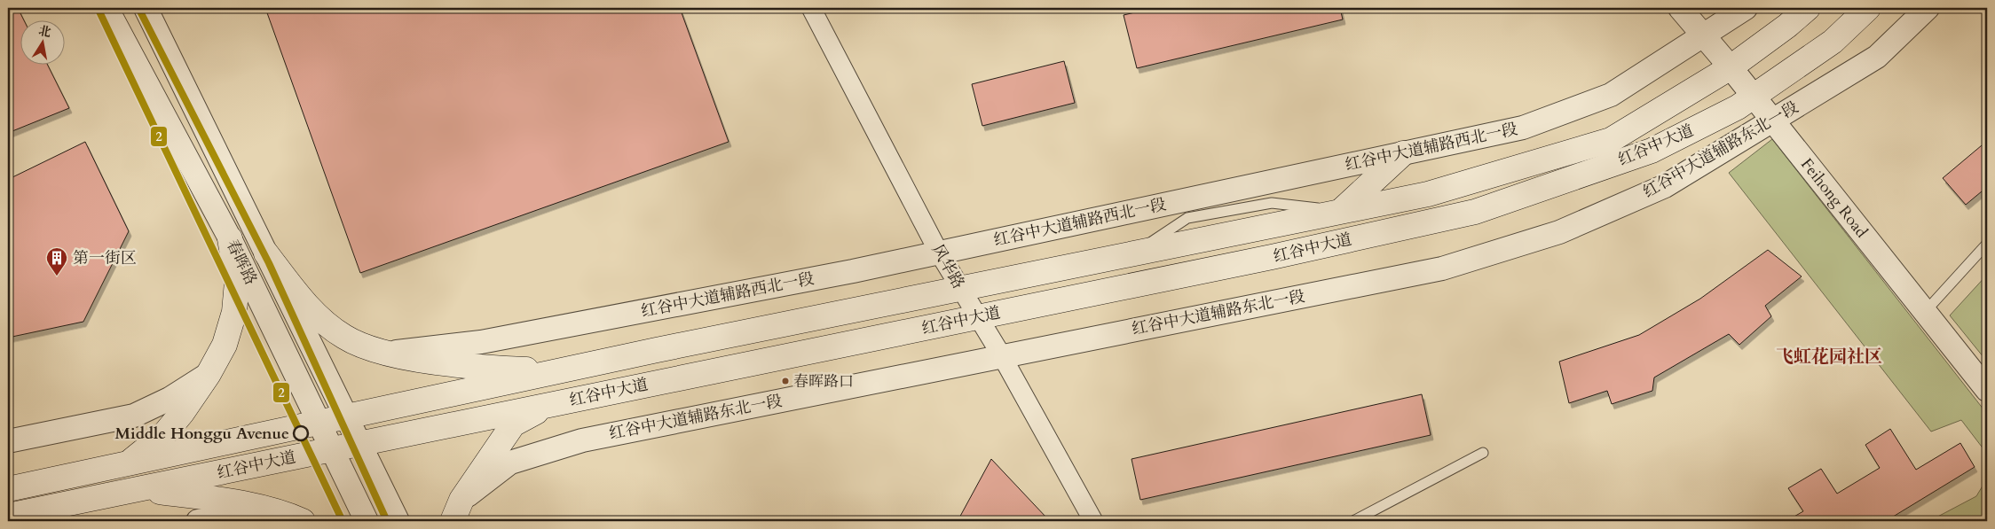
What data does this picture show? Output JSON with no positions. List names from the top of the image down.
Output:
{
  "streets": {
    "main road": ["红谷中大道"],
    "street": [
      "红谷中大道辅路西北一段",
      "红谷中大道辅路东北一段",
      "Feihong Road",
      "春晖路",
      "风华路"
    ]
  },
  "crossings": [
    ["红谷中大道", "Feihong Road"],
    ["红谷中大道", "春晖路"],
    ["红谷中大道", "风华路"],
    ["红谷中大道辅路西北一段", "Feihong Road"],
    ["红谷中大道辅路西北一段", "风华路"],
    ["红谷中大道辅路东北一段", "Feihong Road"],
    ["红谷中大道辅路东北一段", "风华路"]
  ],
  "districts": ["飞虹花园社区"],
  "places": {
    "building": ["第一街区"],
    "other": ["春晖路口", "Middle Honggu Avenue"]
  },
  "lines": ["transit line 2"],
  "north": "top"
}
